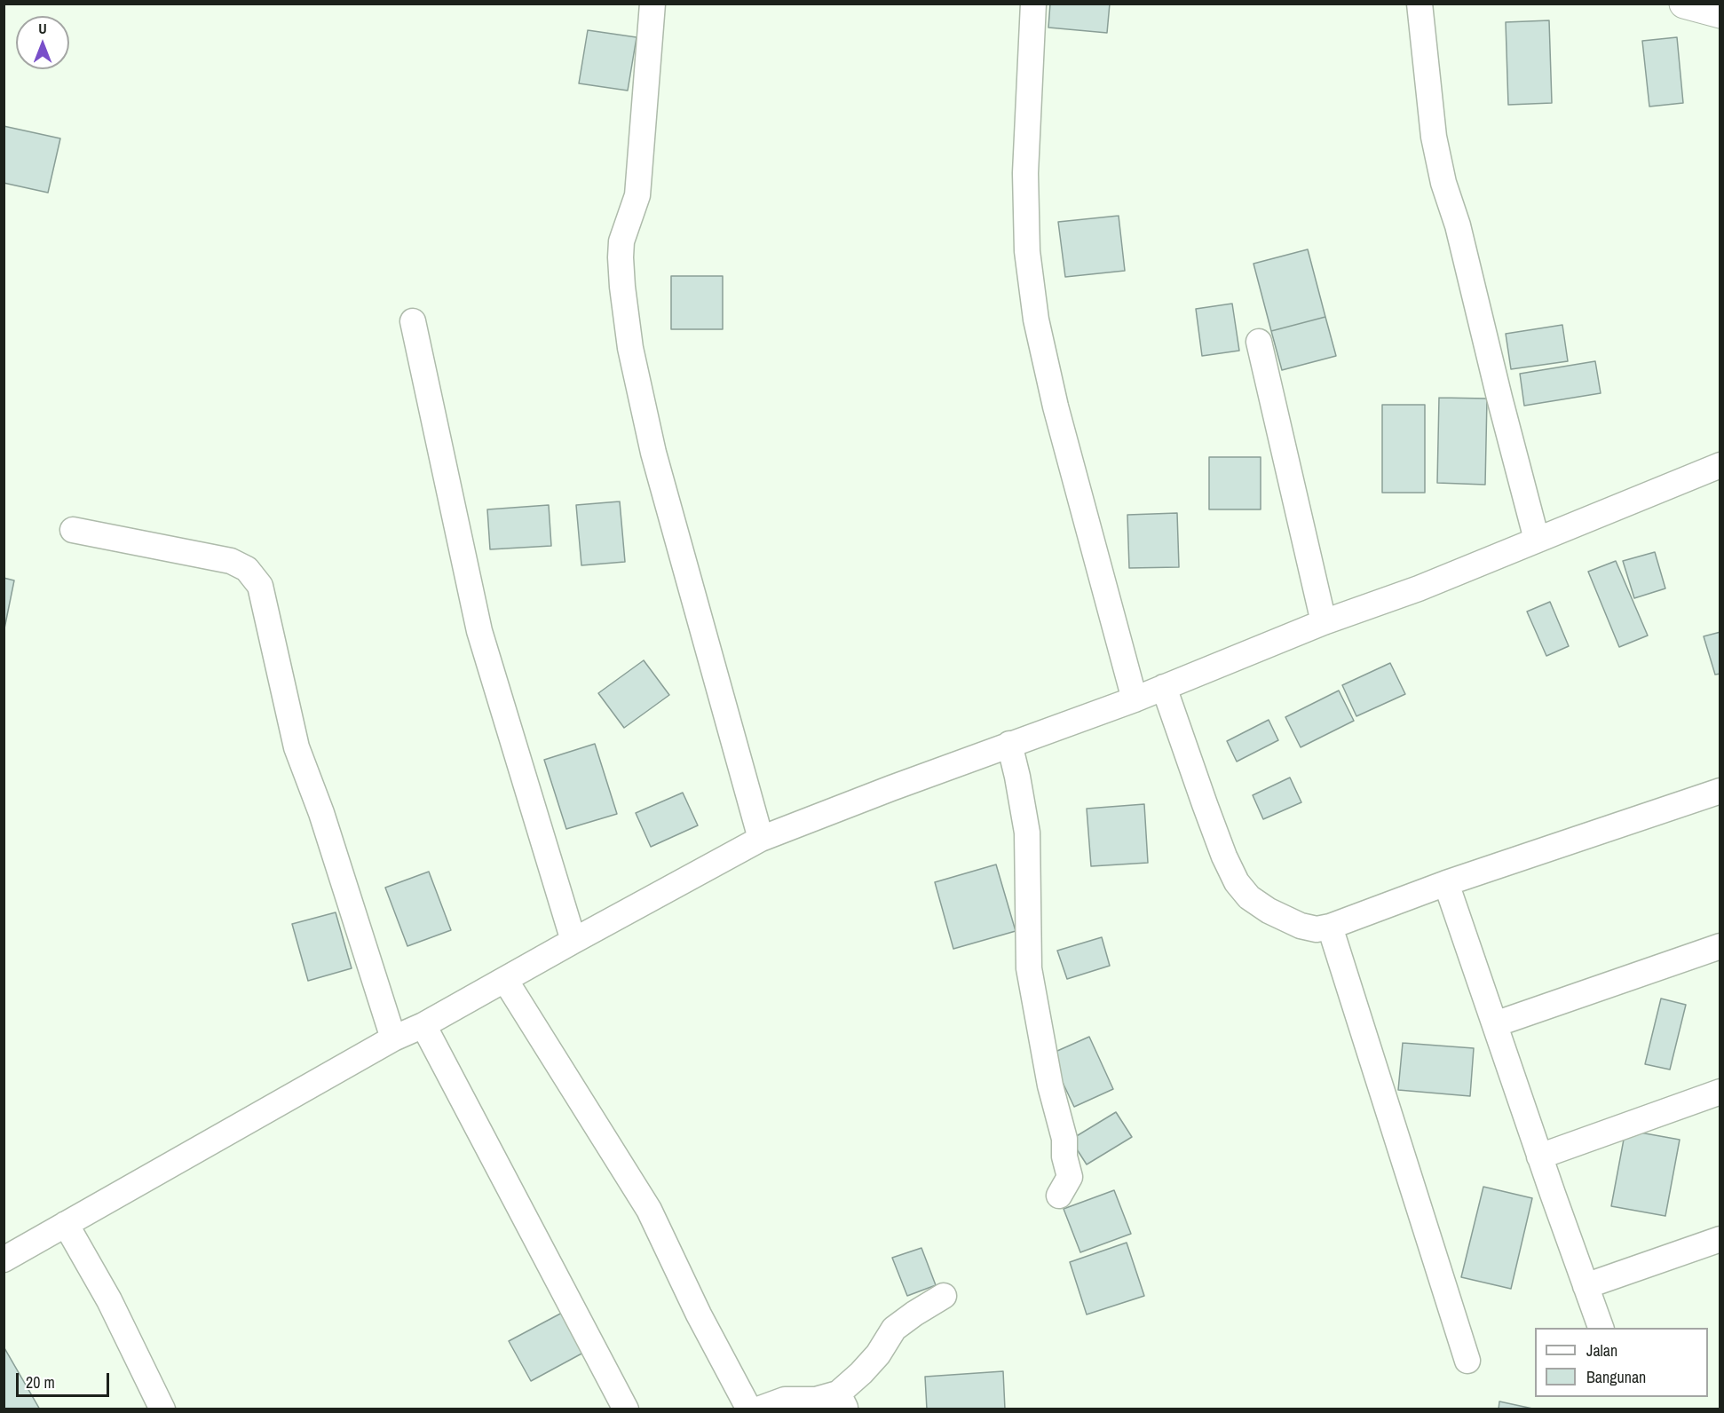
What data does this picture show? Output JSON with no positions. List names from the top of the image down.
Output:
{
  "legend": ["Jalan", "Bangunan"],
  "scale_bar": "20 m",
  "north": "top"
}
